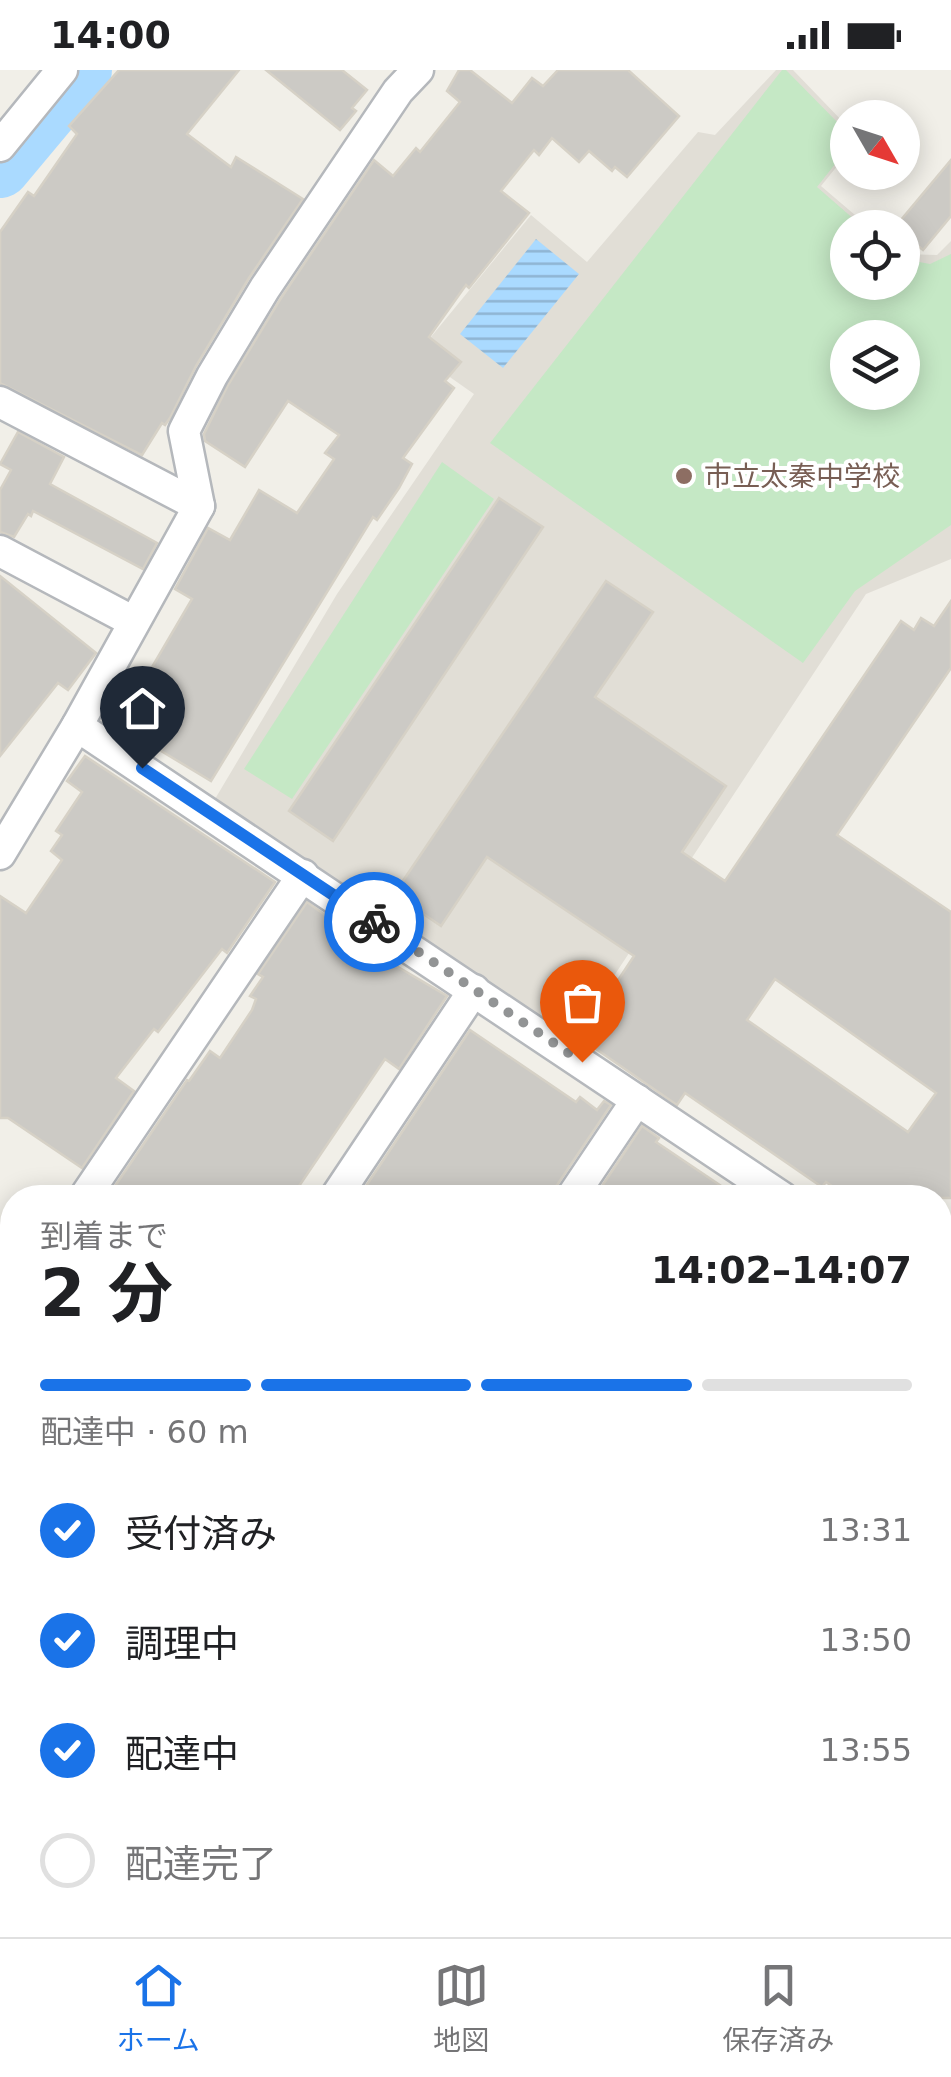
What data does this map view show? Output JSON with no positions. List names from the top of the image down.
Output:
{
  "places": ["市立太秦中学校"],
  "north": "bottom right",
  "page": {
    "status": "14:00",
    "heading": ["2 分", "到着まで", "14:02–14:07"],
    "bar": "配達中 · 60 m",
    "list": [
      ["受付済み", "13:31"],
      ["調理中", "13:50"],
      ["配達中", "13:55"],
      "配達完了"
    ],
    "tabs": ["ホーム", "地図", "保存済み"]
  }
}
